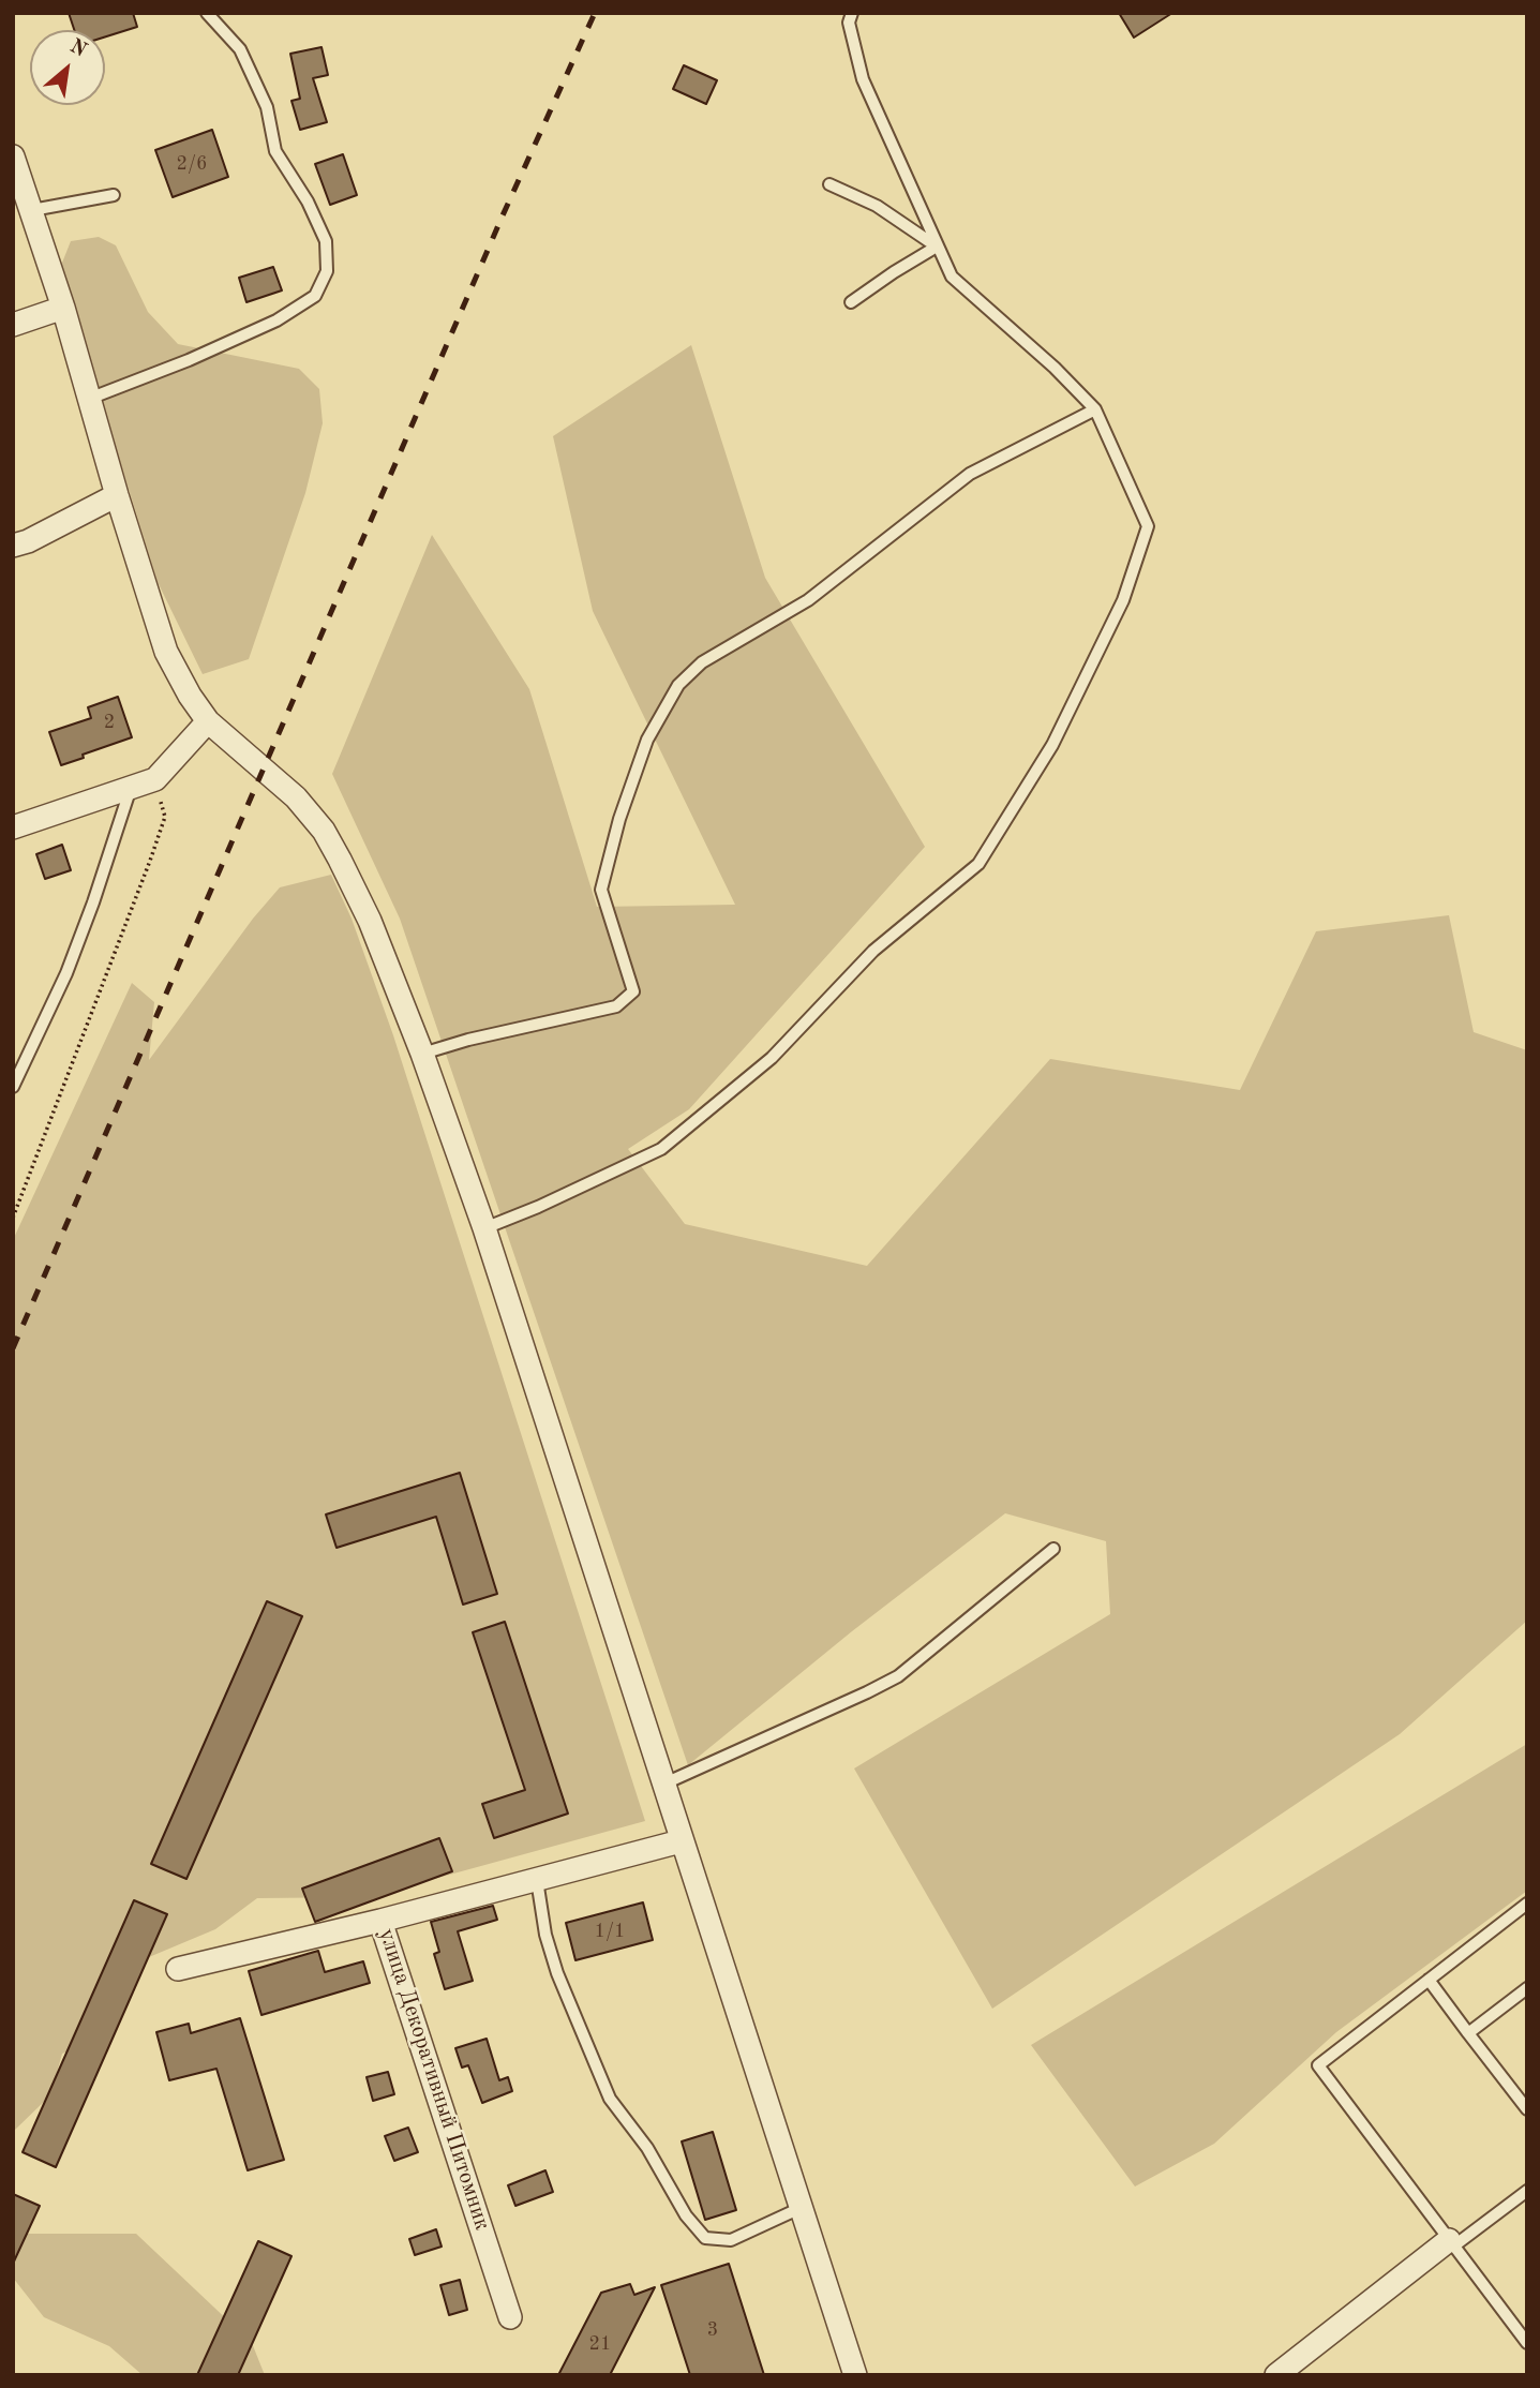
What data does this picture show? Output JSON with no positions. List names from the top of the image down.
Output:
{
  "streets": {
    "street": ["улица Декоративный Питомник"]
  },
  "house_numbers": [
    "2/6",
    "2",
    "1/1",
    "3",
    "21"
  ],
  "north": "top right"
}
